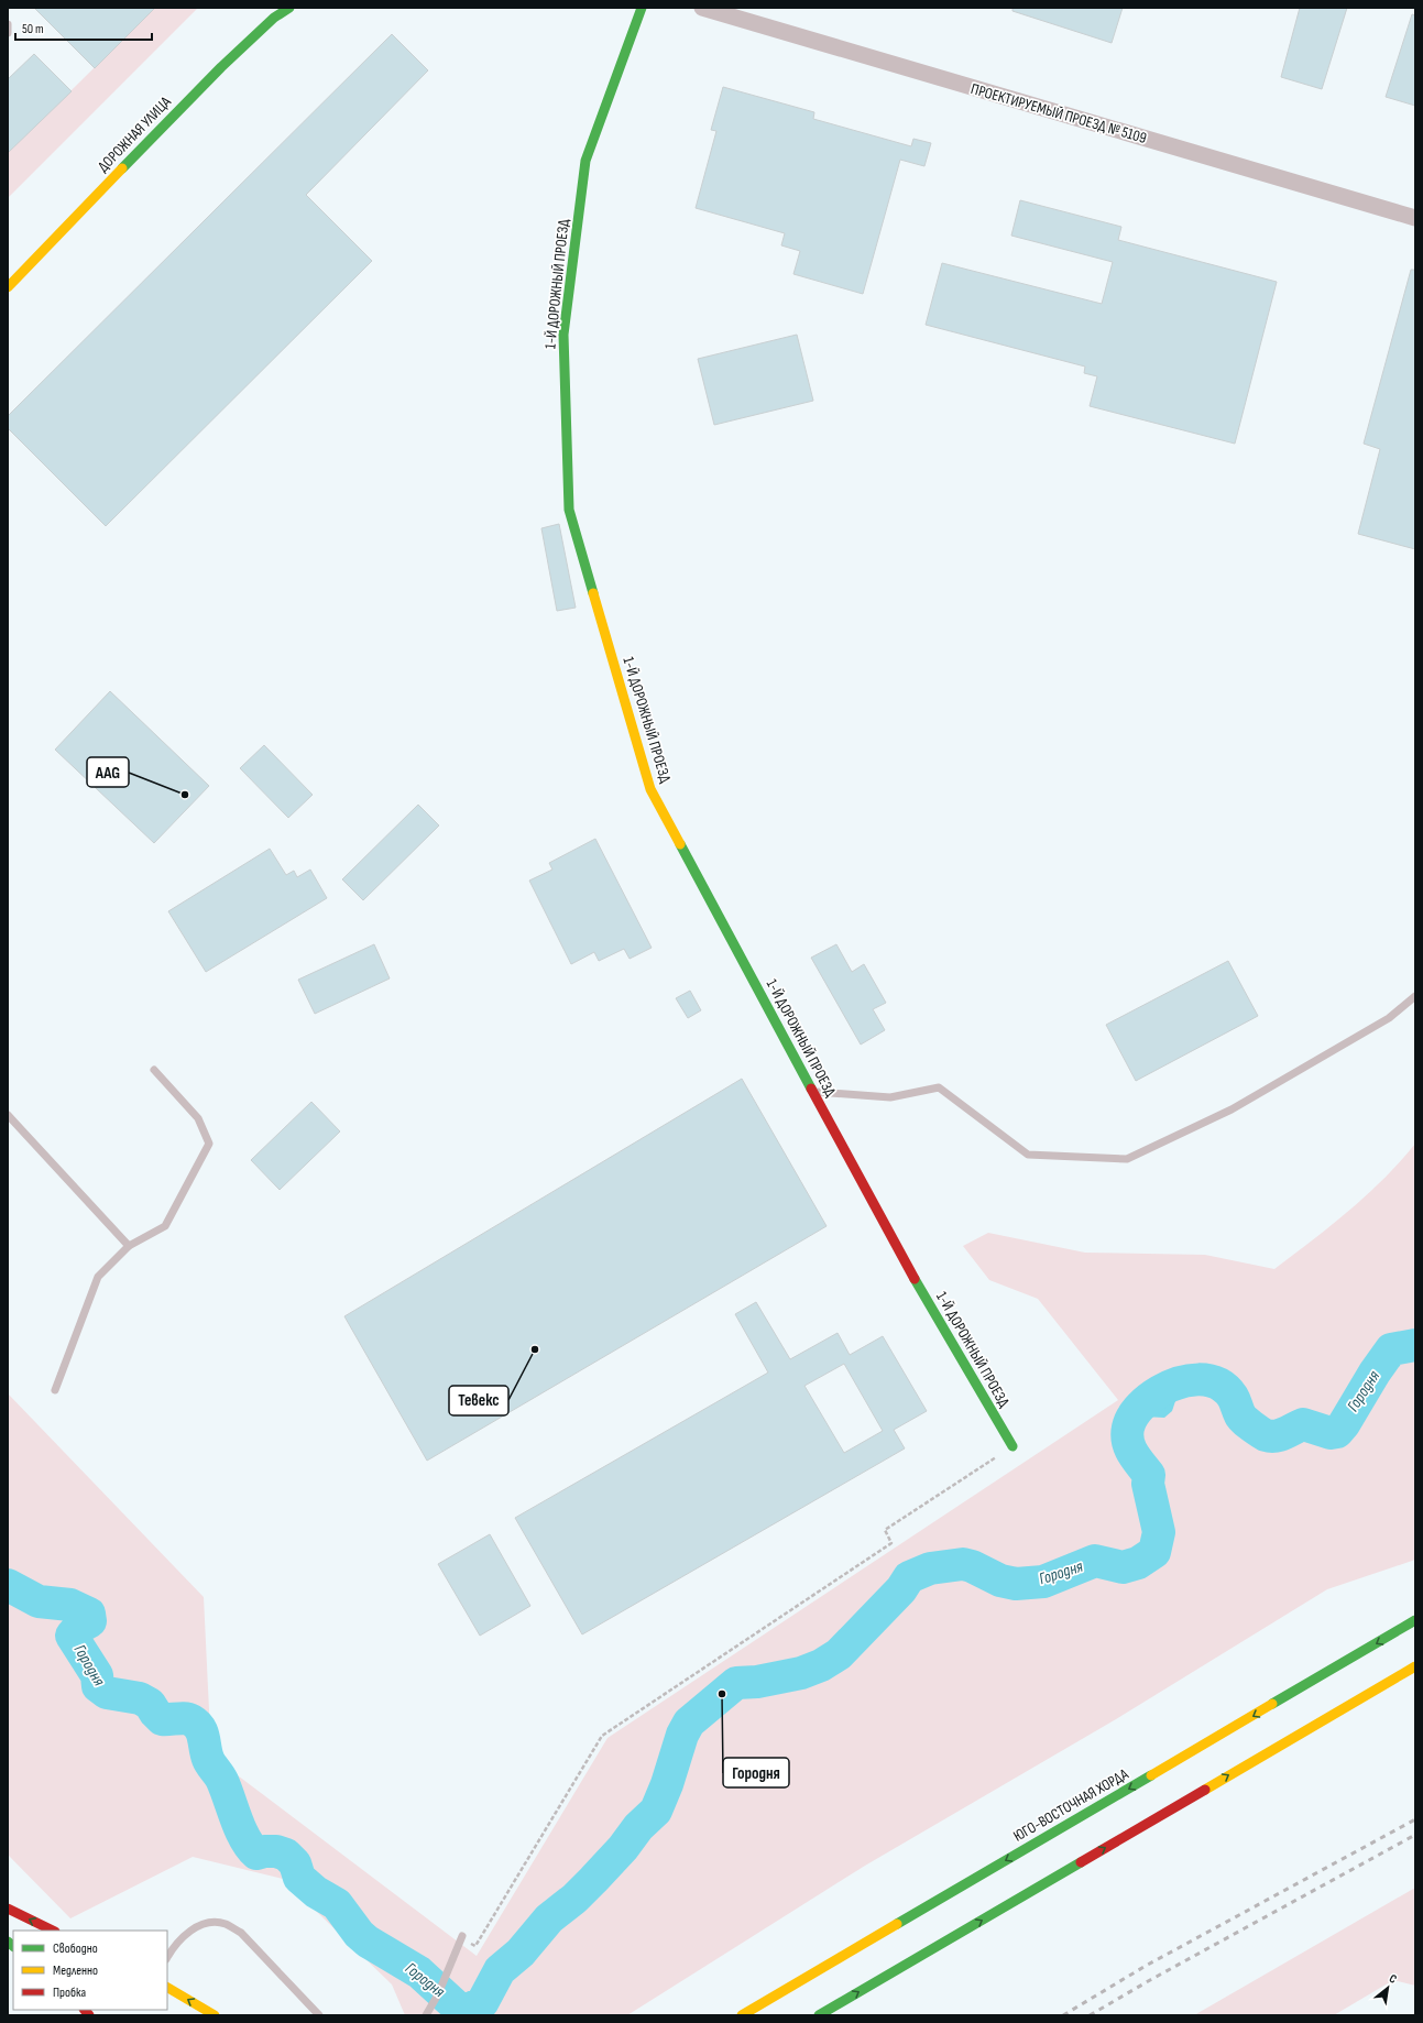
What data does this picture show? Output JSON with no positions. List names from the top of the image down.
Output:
{
  "streets": {
    "main road": ["ДОРОЖНАЯ УЛИЦА", "1-Й ДОРОЖНЫЙ ПРОЕЗД", "ЮГО-ВОСТОЧНАЯ ХОРДА"],
    "street": ["ПРОЕКТИРУЕМЫЙ ПРОЕЗД № 5109"]
  },
  "water": ["Городня"],
  "places": ["AAG", "Тевекс", "Городня"],
  "legend": ["Свободно", "Медленно", "Пробка"],
  "scale_bar": "50 m",
  "north": "top right"
}
